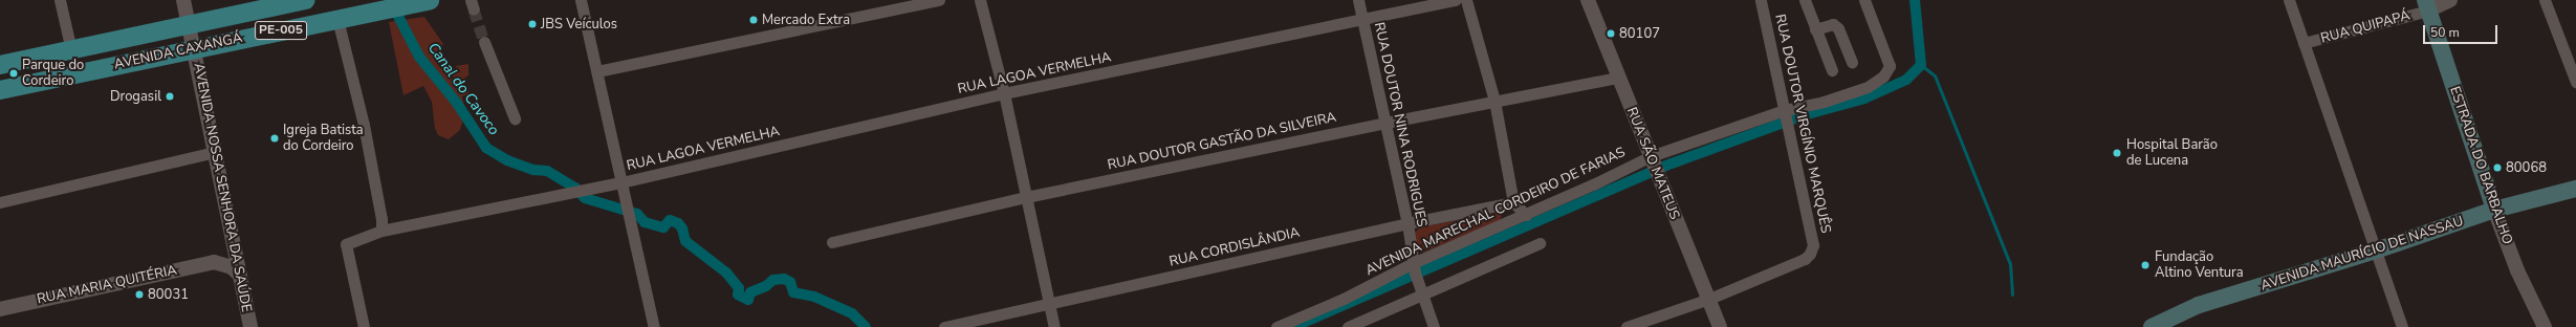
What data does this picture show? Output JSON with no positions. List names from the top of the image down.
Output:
{
  "streets": {
    "main road": [
      "PE-005",
      "AVENIDA CAXANGÁ",
      "ESTRADA DO BARBALHO",
      "AVENIDA MAURÍCIO DE NASSAU"
    ],
    "street": [
      "RUA QUIPAPÁ",
      "RUA LAGOA VERMELHA",
      "RUA DOUTOR VIRGÍNIO MARQUÊS",
      "RUA DOUTOR NINA RODRIGUES",
      "RUA DOUTOR GASTÃO DA SILVEIRA",
      "RUA SÃO MATEUS",
      "AVENIDA NOSSA SENHORA DA SAÚDE",
      "AVENIDA MARECHAL CORDEIRO DE FARIAS",
      "RUA CORDISLÂNDIA",
      "RUA MARIA QUITÉRIA"
    ]
  },
  "crossings": [
    ["RUA QUIPAPÁ", "ESTRADA DO BARBALHO"],
    ["AVENIDA CAXANGÁ", "AVENIDA NOSSA SENHORA DA SAÚDE"],
    ["RUA LAGOA VERMELHA", "RUA DOUTOR NINA RODRIGUES"],
    ["RUA DOUTOR VIRGÍNIO MARQUÊS", "RUA SÃO MATEUS"],
    ["RUA DOUTOR VIRGÍNIO MARQUÊS", "AVENIDA MARECHAL CORDEIRO DE FARIAS"],
    ["RUA DOUTOR NINA RODRIGUES", "RUA DOUTOR GASTÃO DA SILVEIRA"],
    ["RUA DOUTOR NINA RODRIGUES", "AVENIDA MARECHAL CORDEIRO DE FARIAS"],
    ["RUA DOUTOR NINA RODRIGUES", "RUA CORDISLÂNDIA"],
    ["RUA DOUTOR GASTÃO DA SILVEIRA", "RUA SÃO MATEUS"],
    ["RUA SÃO MATEUS", "AVENIDA MARECHAL CORDEIRO DE FARIAS"],
    ["ESTRADA DO BARBALHO", "AVENIDA MAURÍCIO DE NASSAU"]
  ],
  "water": ["Canal do Cavoco"],
  "places": [
    "Mercado Extra",
    "JBS Veículos",
    "80107",
    "Parque do Cordeiro",
    "Drogasil",
    "Igreja Batista do Cordeiro",
    "Hospital Barão de Lucena",
    "80068",
    "Fundação Altino Ventura",
    "80031"
  ],
  "scale_bar": "50 m"
}
